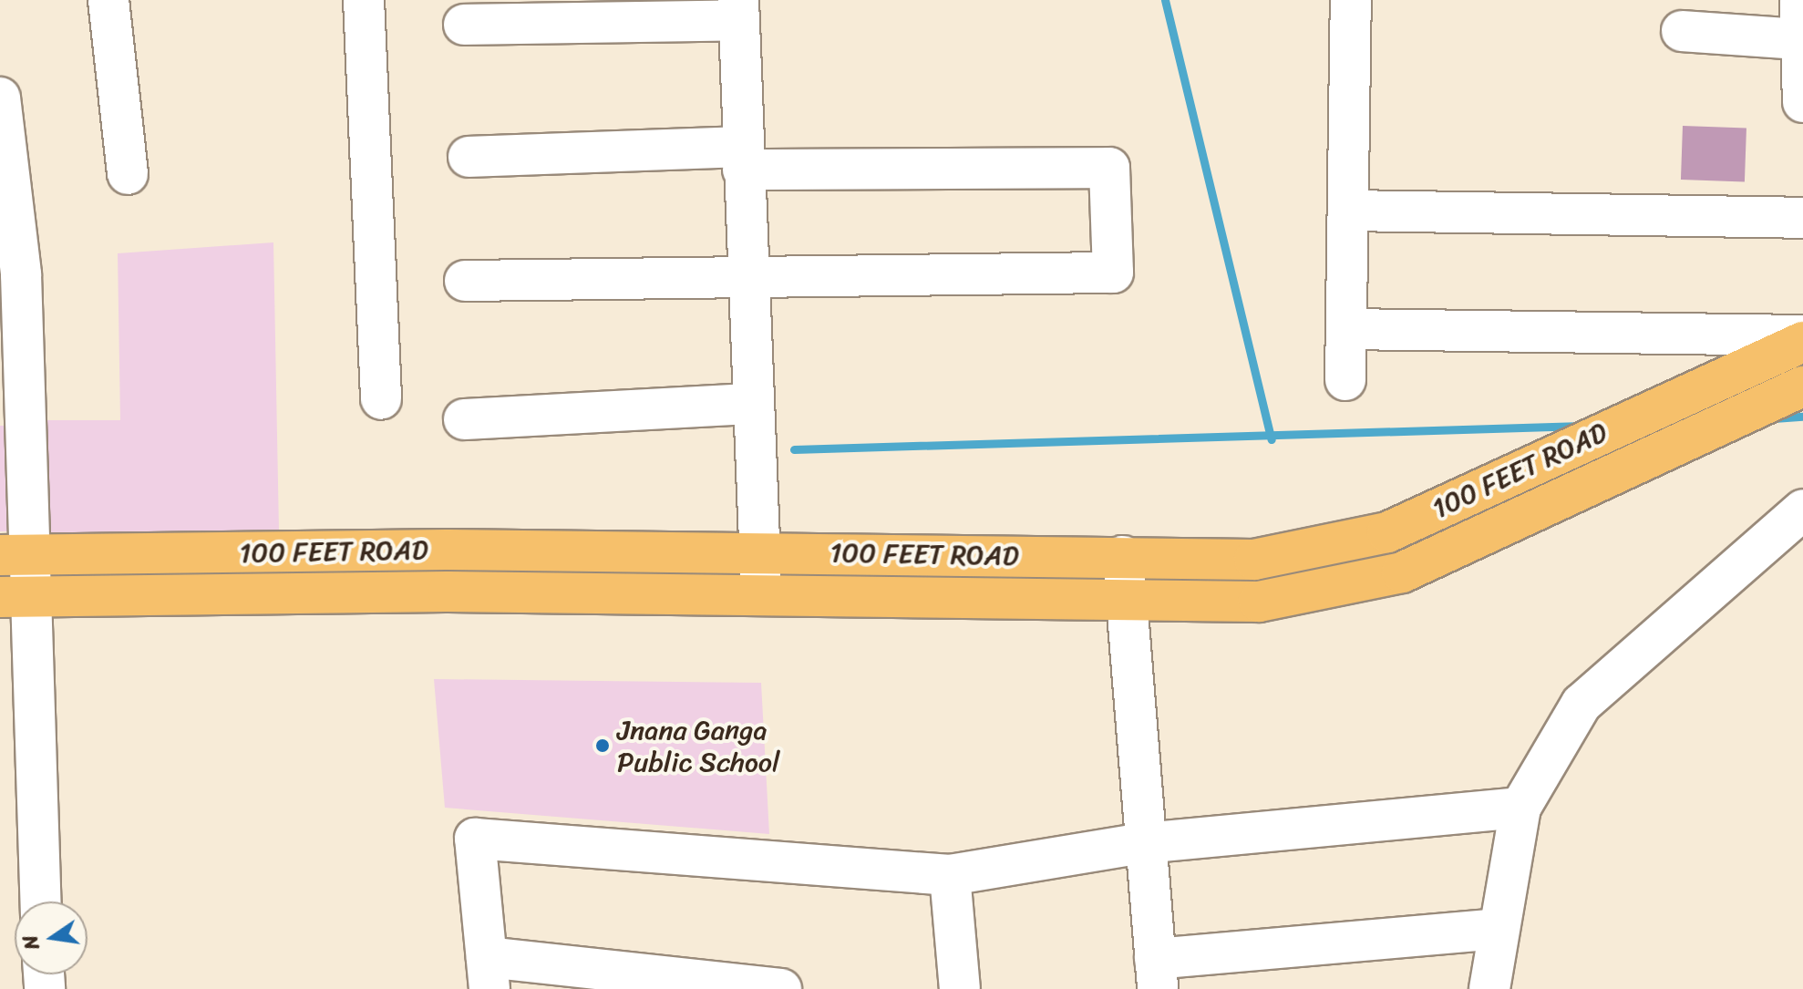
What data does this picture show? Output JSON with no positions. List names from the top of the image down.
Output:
{
  "streets": {
    "main road": ["100 FEET ROAD"]
  },
  "places": ["Jnana Ganga Public School"],
  "north": "left"
}
